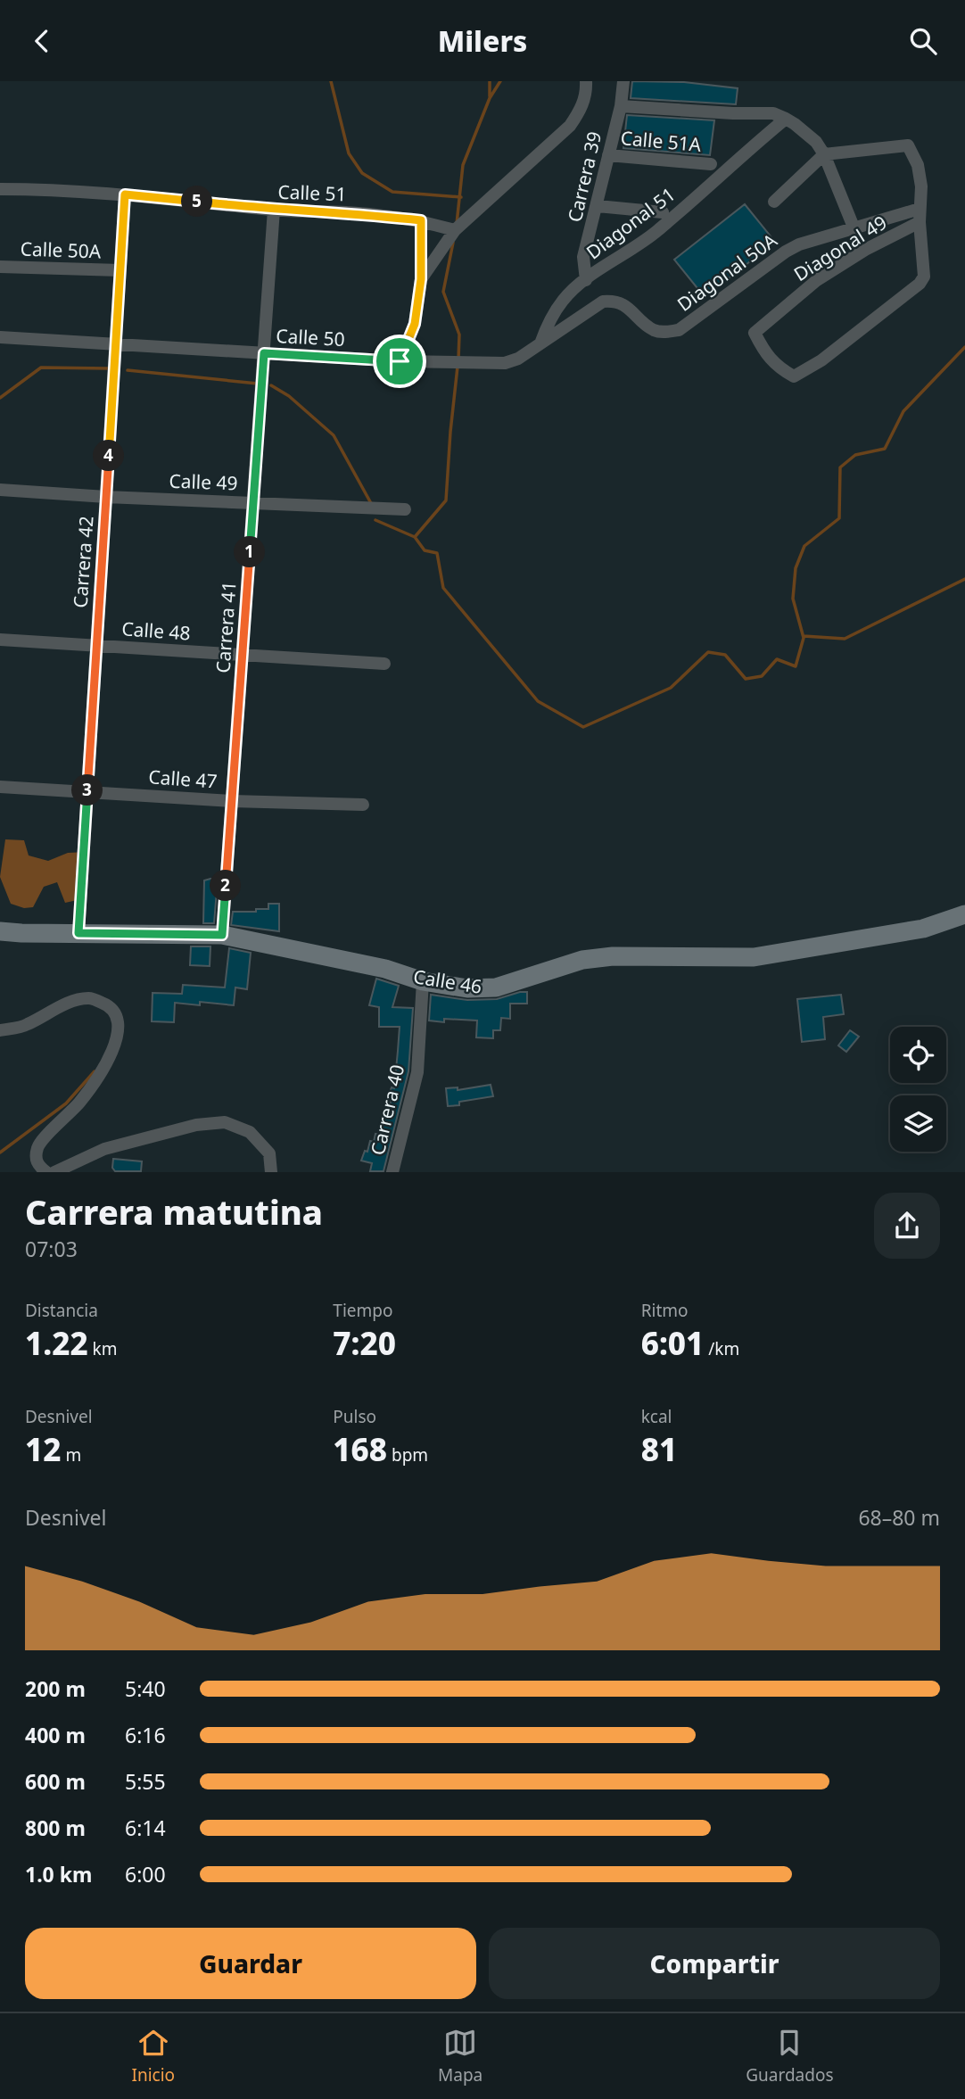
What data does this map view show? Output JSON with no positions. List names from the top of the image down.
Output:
{
  "streets": {
    "street": [
      "Calle 51A",
      "Carrera 39",
      "Calle 51",
      "Diagonal 51",
      "Diagonal 49",
      "Calle 50A",
      "Diagonal 50A",
      "Calle 50",
      "Calle 49",
      "Carrera 42",
      "Carrera 41",
      "Calle 48",
      "Calle 47",
      "Calle 46",
      "Carrera 40"
    ]
  },
  "crossings": [
    ["Calle 51A", "Carrera 39"],
    ["Carrera 39", "Diagonal 51"],
    ["Calle 51", "Carrera 42"],
    ["Calle 51", "Carrera 41"],
    ["Diagonal 51", "Calle 50"],
    ["Calle 50A", "Carrera 42"],
    ["Diagonal 50A", "Calle 50"],
    ["Calle 50", "Carrera 42"],
    ["Calle 50", "Carrera 41"],
    ["Calle 49", "Carrera 42"],
    ["Calle 49", "Carrera 41"],
    ["Carrera 42", "Calle 48"],
    ["Carrera 42", "Calle 47"],
    ["Carrera 42", "Calle 46"],
    ["Carrera 41", "Calle 48"],
    ["Carrera 41", "Calle 47"],
    ["Carrera 41", "Calle 46"],
    ["Calle 46", "Carrera 40"]
  ],
  "page": {
    "header": "Milers",
    "pins": [
      "5",
      "4",
      "1",
      "3",
      "2"
    ],
    "heading": ["Carrera matutina", "07:03"],
    "stats": [
      ["Distancia", "1.22 km"],
      ["Tiempo", "7:20"],
      ["Ritmo", "6:01 /km"],
      ["Desnivel", "12 m"],
      ["Pulso", "168 bpm"],
      ["kcal", "81"]
    ],
    "chart": ["Desnivel", "68–80 m"],
    "list": [
      {
        "name": "200 m",
        "note": "5:40"
      },
      {
        "name": "400 m",
        "note": "6:16"
      },
      {
        "name": "600 m",
        "note": "5:55"
      },
      {
        "name": "800 m",
        "note": "6:14"
      },
      {
        "name": "1.0 km",
        "note": "6:00"
      }
    ],
    "buttons": ["Guardar", "Compartir"],
    "tabs": ["Inicio", "Mapa", "Guardados"]
  }
}
